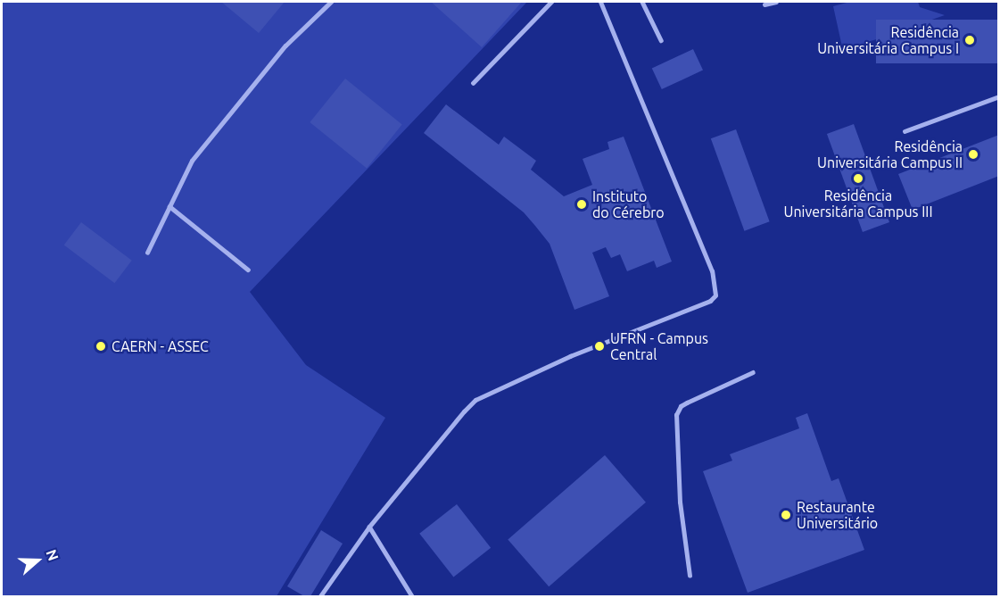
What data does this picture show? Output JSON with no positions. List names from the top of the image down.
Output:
{
  "places": [
    "Residência Universitária Campus I",
    "Residência Universitária Campus II",
    "Residência Universitária Campus III",
    "Instituto do Cérebro",
    "CAERN - ASSEC",
    "UFRN - Campus Central",
    "Restaurante Universitário"
  ],
  "north": "right"
}
